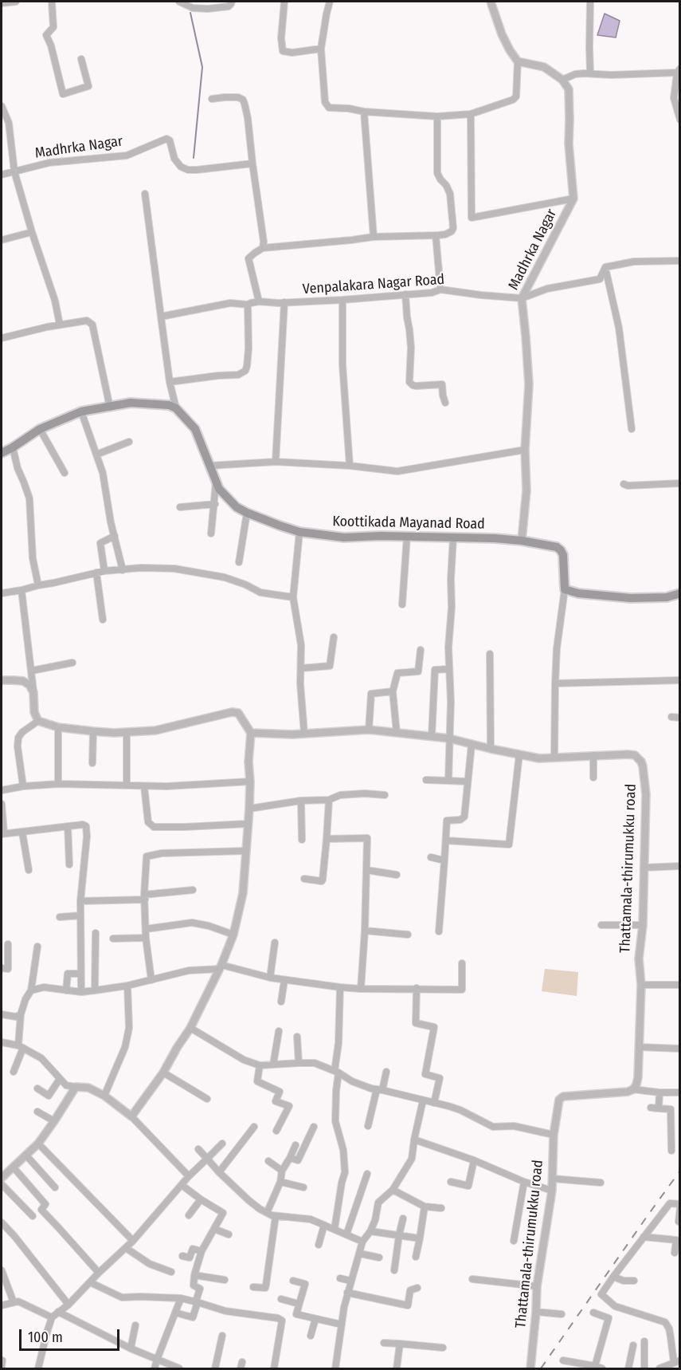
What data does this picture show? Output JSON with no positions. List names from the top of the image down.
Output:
{
  "streets": {
    "main road": ["Koottikada Mayanad Road"],
    "street": ["Madhrka Nagar", "Venpalakara Nagar Road", "Thattamala-thirumukku road"]
  },
  "crossings": [
    ["Madhrka Nagar", "Venpalakara Nagar Road"],
    ["Madhrka Nagar", "Koottikada Mayanad Road"]
  ],
  "scale_bar": "100 m"
}
